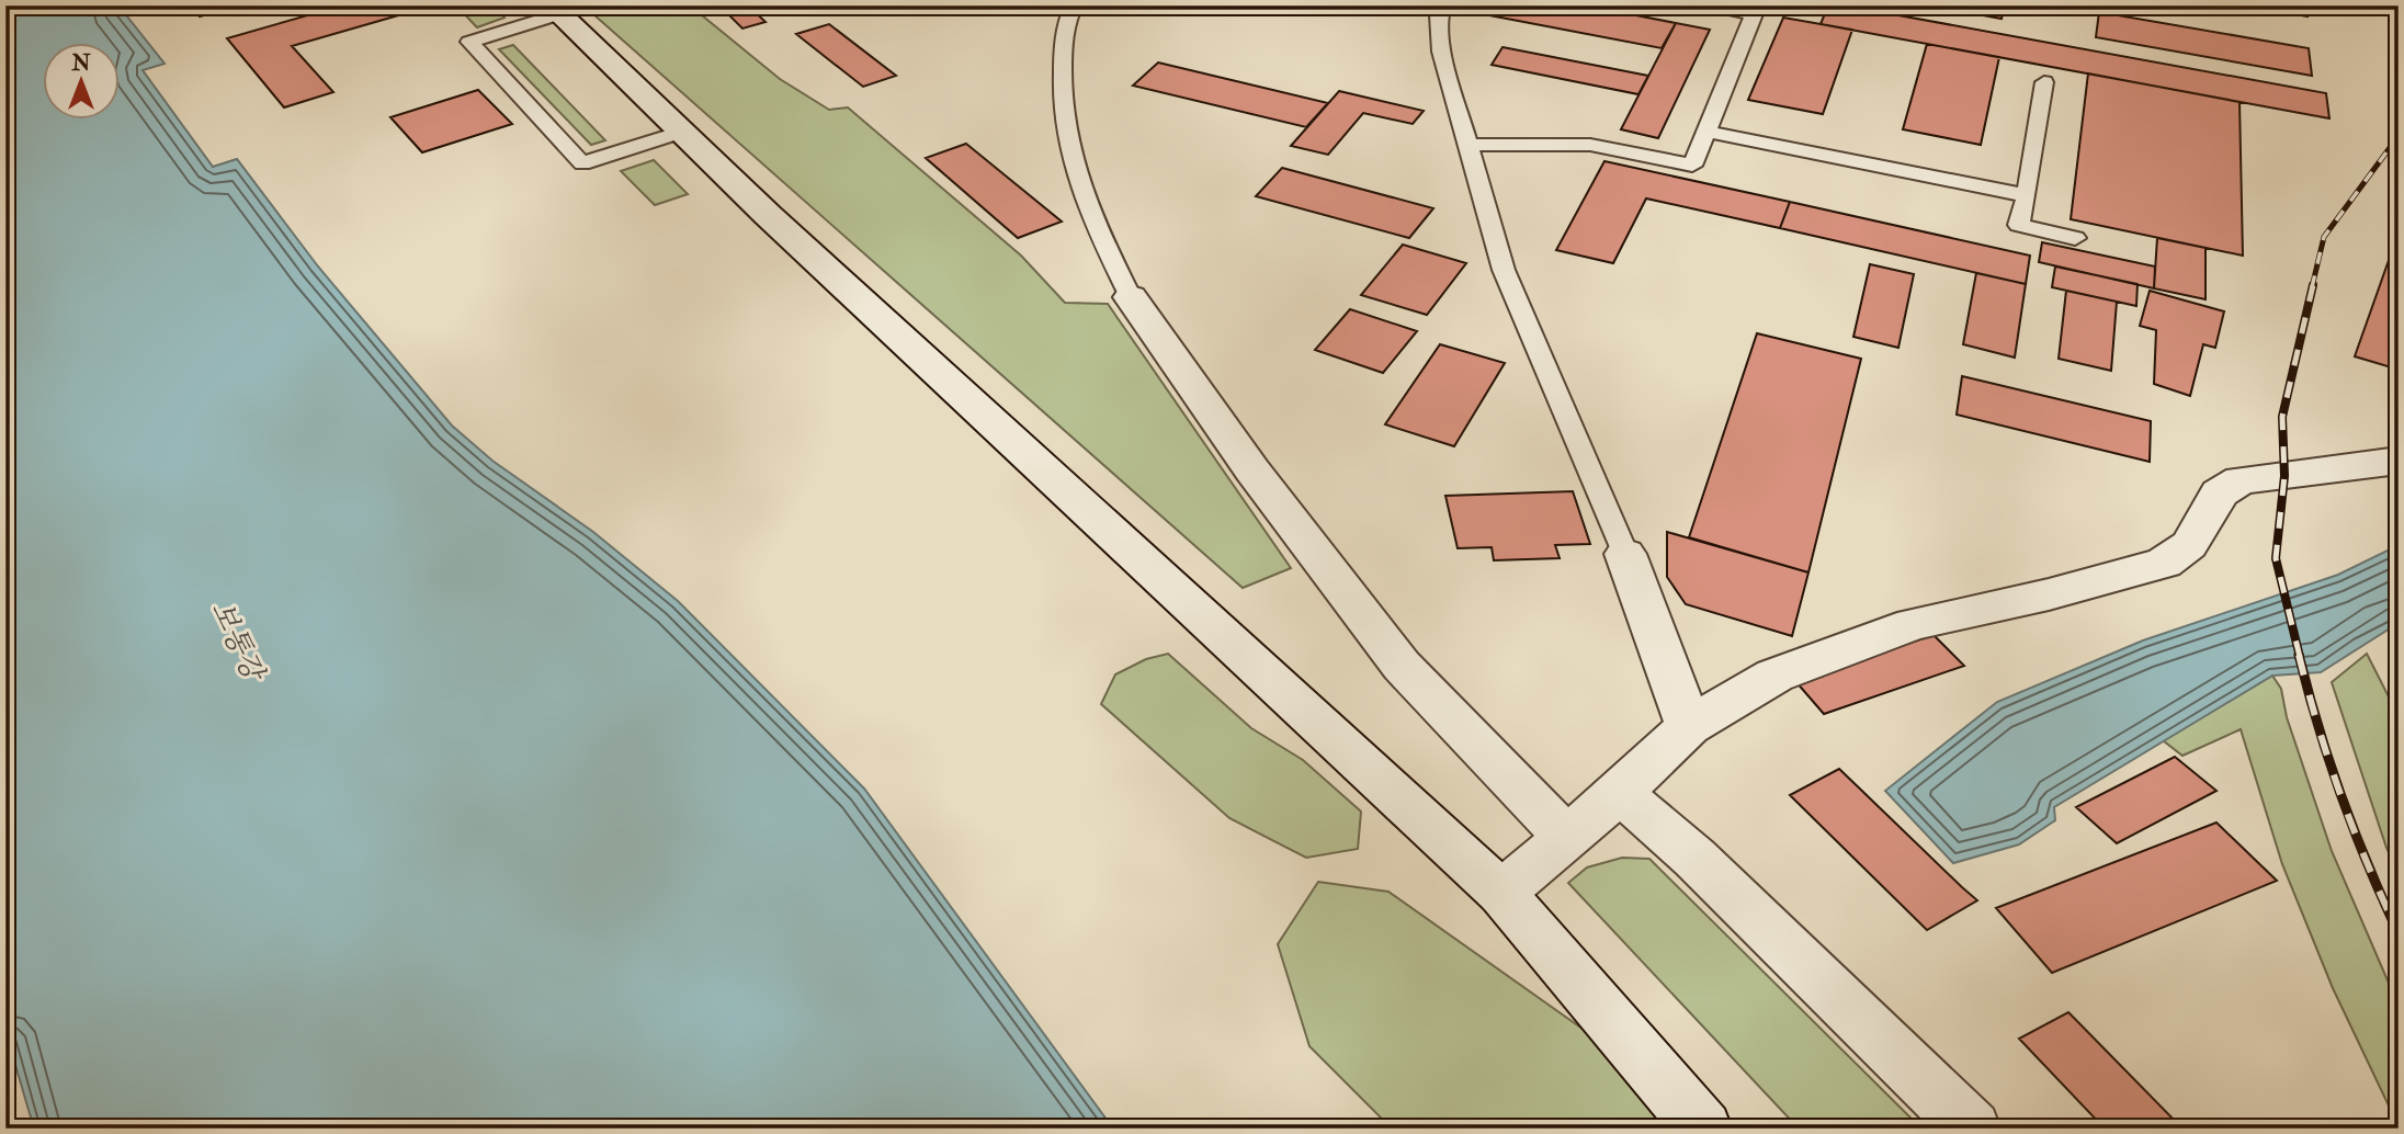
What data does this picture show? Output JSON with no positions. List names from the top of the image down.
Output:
{
  "water": ["보통강"],
  "north": "top"
}
